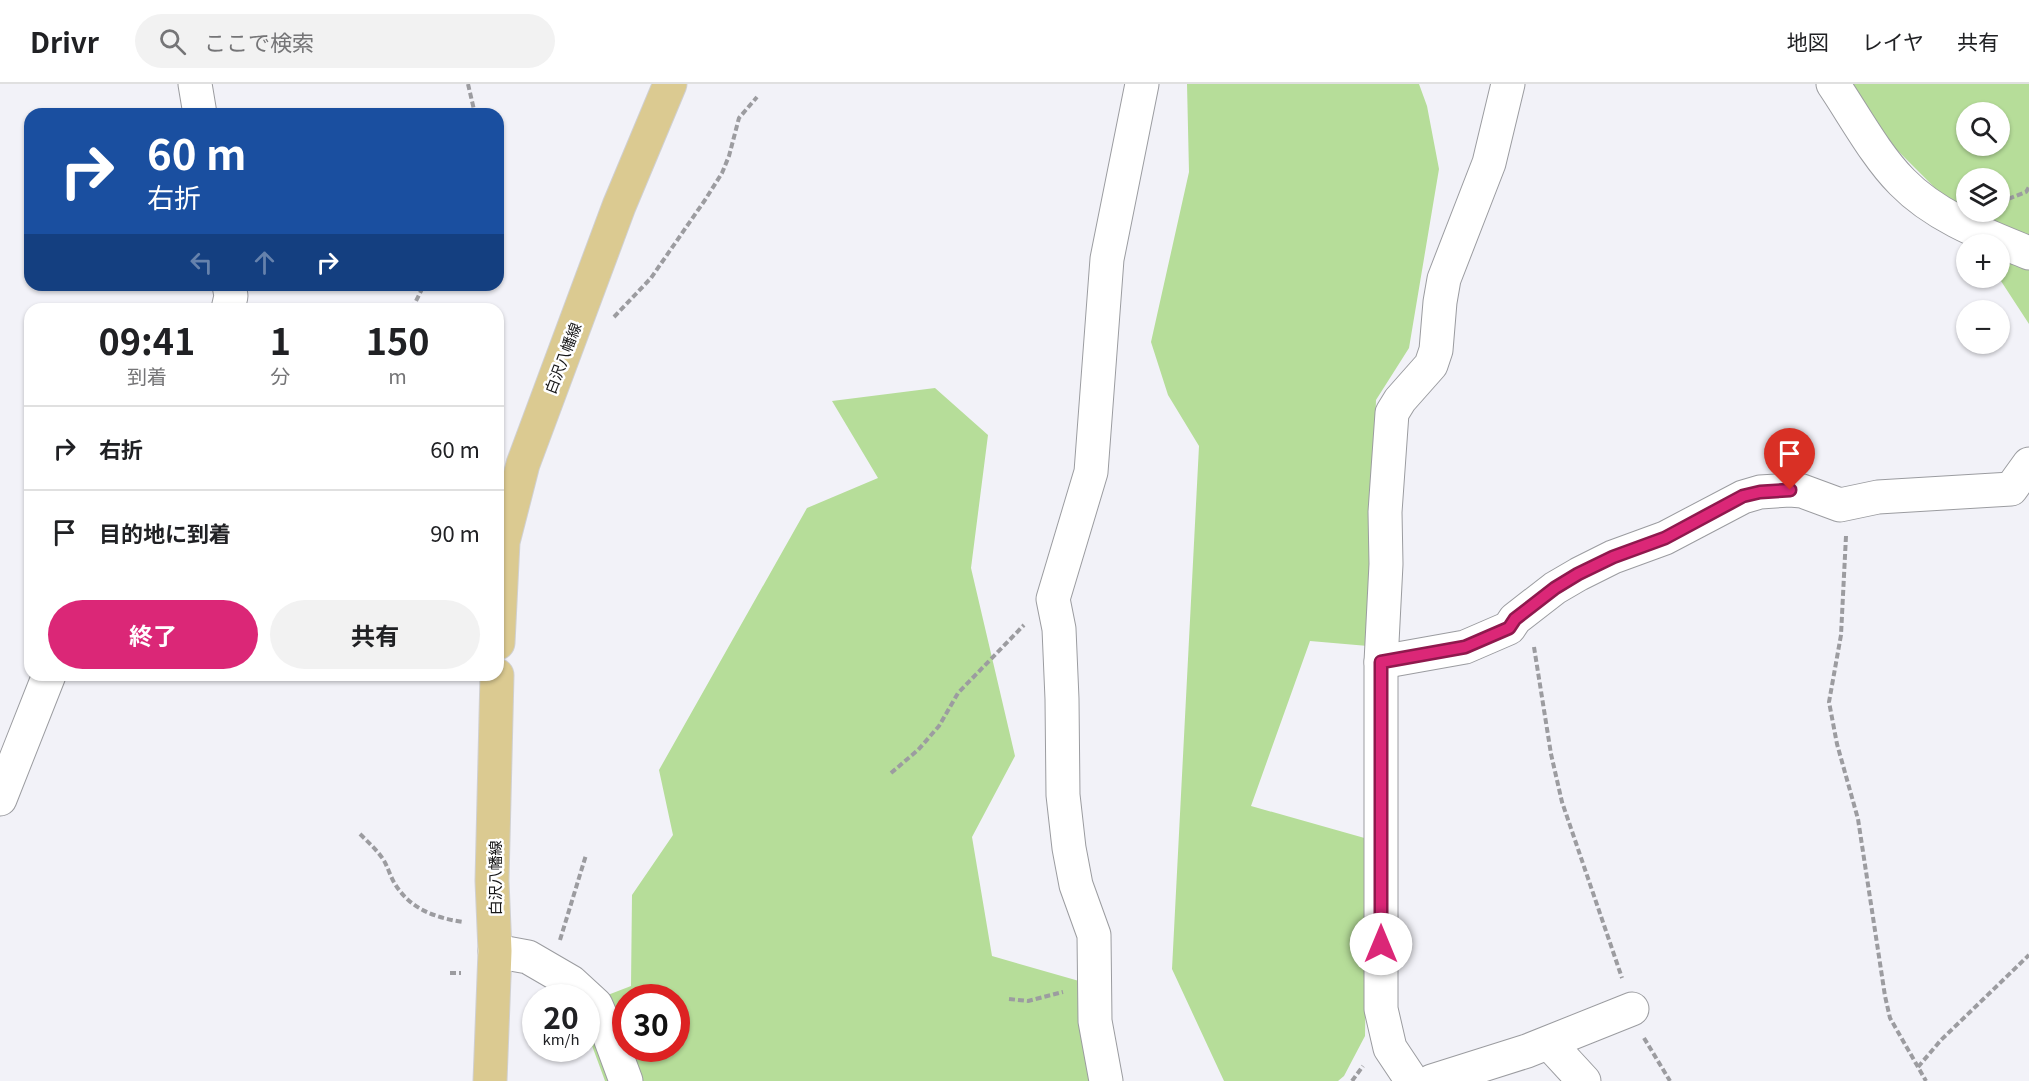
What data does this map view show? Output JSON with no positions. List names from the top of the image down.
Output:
{
  "streets": {
    "main road": ["白沢八幡線"]
  },
  "page": {
    "header": "Drivr",
    "search": "ここで検索",
    "nav": ["地図", "レイヤ", "共有"],
    "map_buttons": ["+", "−"],
    "turn": ["60 m", "右折"],
    "eta": [
      "09:41",
      "到着",
      "1",
      "分",
      "150",
      "m"
    ],
    "list": [
      {
        "name": "右折",
        "value": "60 m"
      },
      {
        "name": "目的地に到着",
        "value": "90 m"
      }
    ],
    "buttons": ["終了", "共有"],
    "speed": "20 km/h",
    "limit": "30"
  }
}
